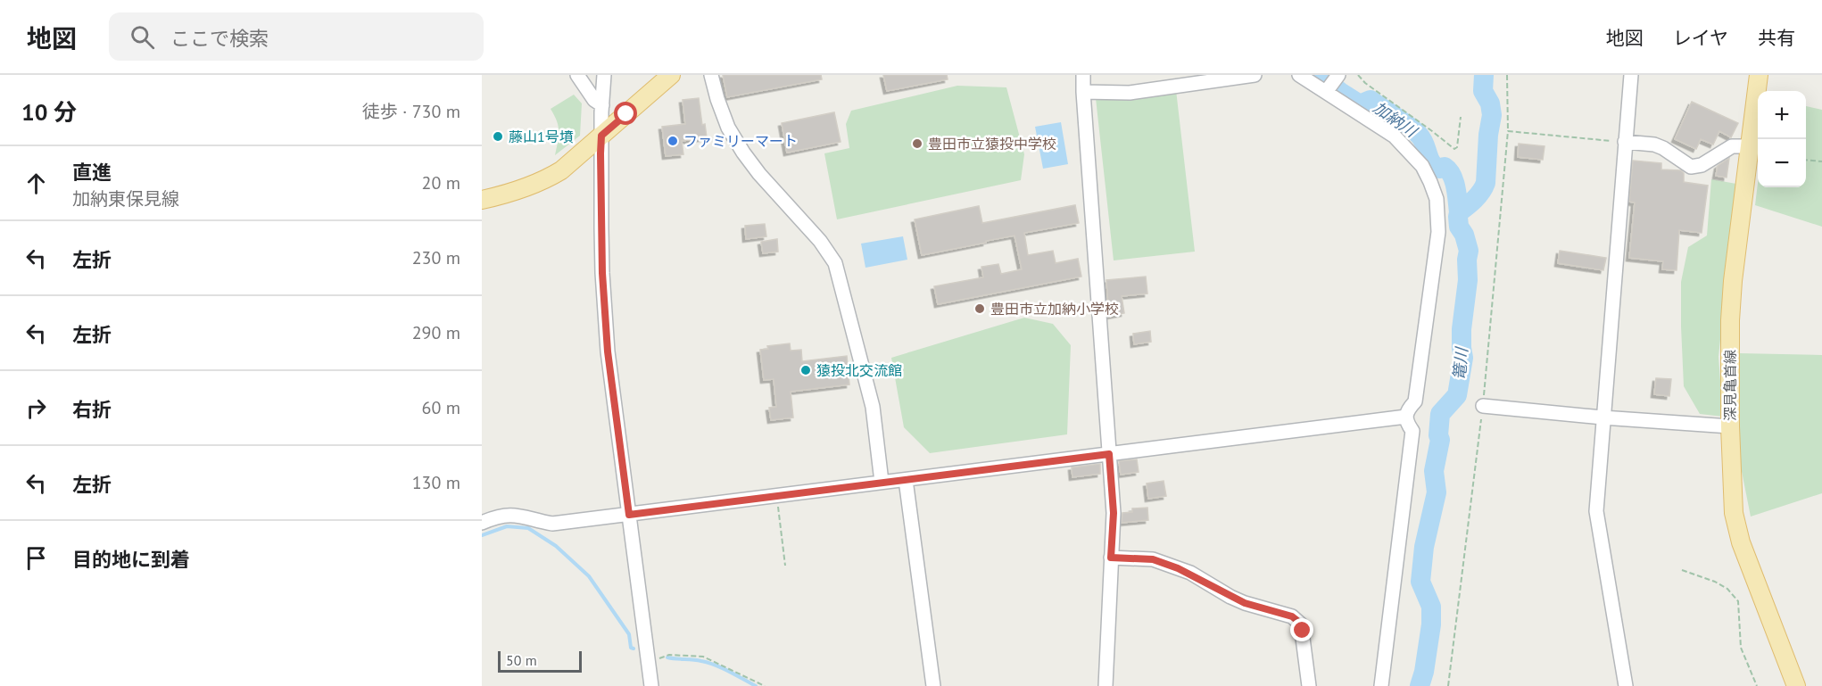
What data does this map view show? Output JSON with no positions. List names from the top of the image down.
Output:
{
  "streets": {
    "main road": ["深見亀首線"]
  },
  "water": ["加納川", "篭川"],
  "places": [
    "藤山1号墳",
    "ファミリーマート",
    "豊田市立猿投中学校",
    "豊田市立加納小学校",
    "猿投北交流館"
  ],
  "scale_bar": "50 m",
  "page": {
    "header": "地図",
    "search": "ここで検索",
    "nav": ["地図", "レイヤ", "共有"],
    "heading": ["10 分", "徒歩 · 730 m"],
    "map_buttons": ["+", "−"],
    "list": [
      ["直進", "加納東保見線", "20 m"],
      ["左折", "230 m"],
      ["左折", "290 m"],
      ["右折", "60 m"],
      ["左折", "130 m"],
      "目的地に到着"
    ],
    "scale": "50 m"
  }
}
